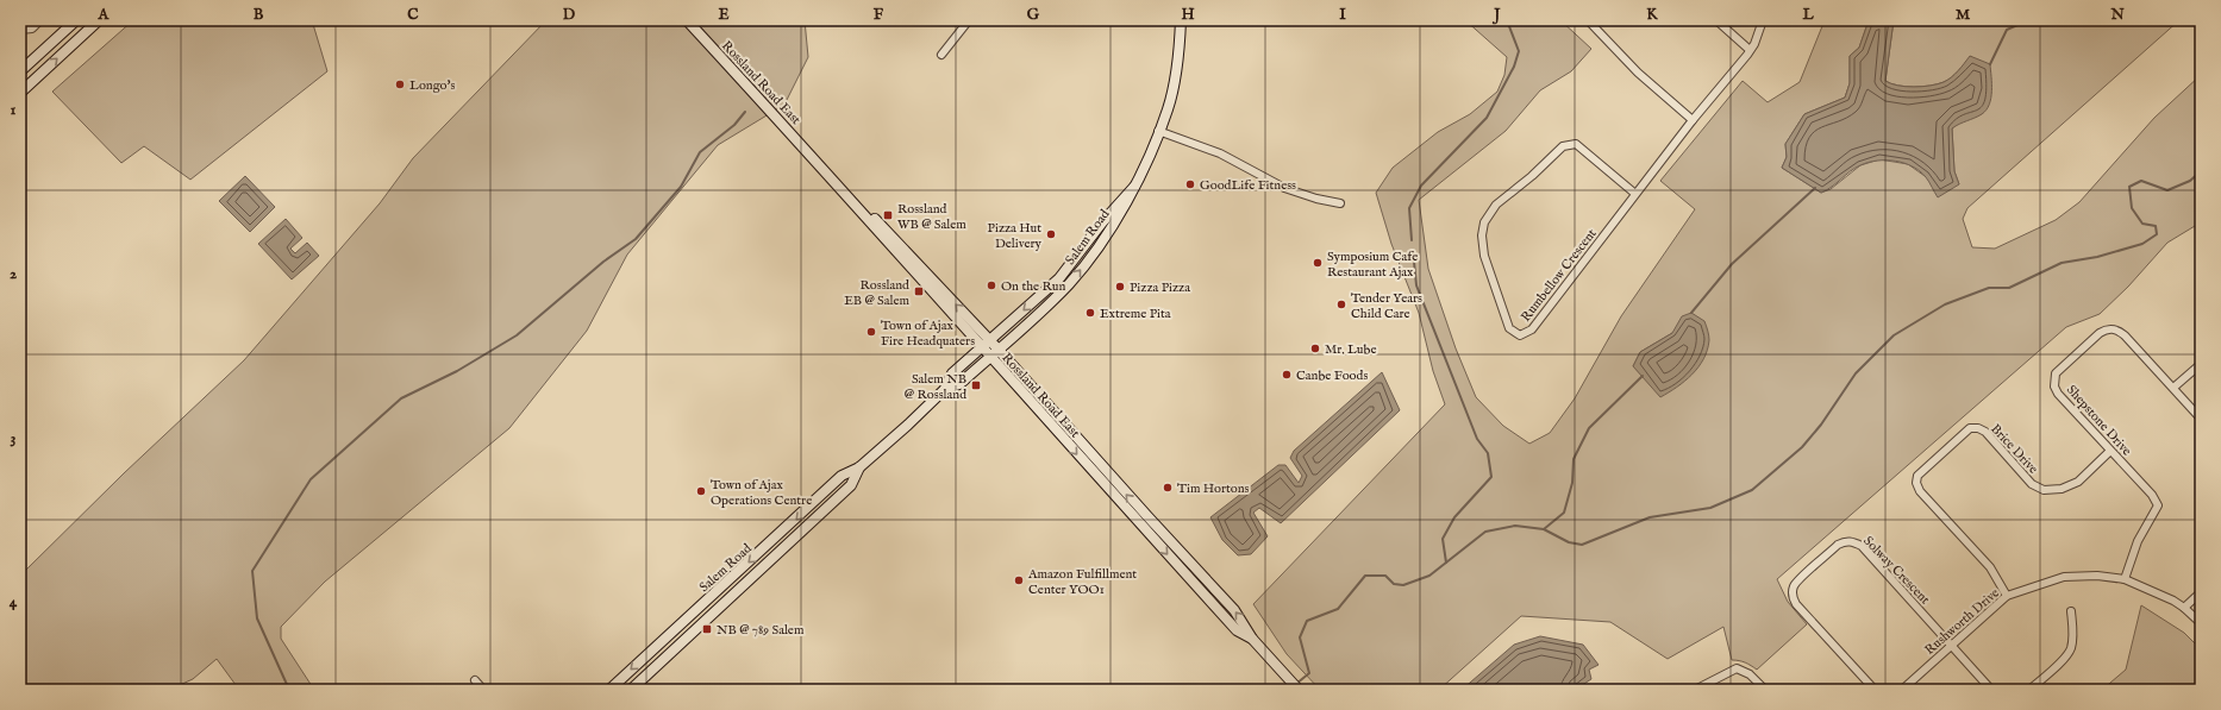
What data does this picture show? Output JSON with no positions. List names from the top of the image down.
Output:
{
  "streets": {
    "main road": ["Rossland Road East", "Salem Road"],
    "street": [
      "Rumbellow Crescent",
      "Shepstone Drive",
      "Brice Drive",
      "Solway Crescent",
      "Rushworth Drive"
    ]
  },
  "crossings": [
    ["Rossland Road East", "Salem Road"],
    ["Shepstone Drive", "Brice Drive"],
    ["Shepstone Drive", "Rushworth Drive"],
    ["Brice Drive", "Rushworth Drive"],
    ["Solway Crescent", "Rushworth Drive"]
  ],
  "places": {
    "other": [
      "Longo's",
      "GoodLife Fitness",
      "Pizza Hut Delivery",
      "Symposium Cafe Restaurant Ajax",
      "On the Run",
      "Pizza Pizza",
      "Tender Years Child Care",
      "Extreme Pita",
      "Town of Ajax Fire Headquaters",
      "Mr. Lube",
      "Canbe Foods",
      "Tim Hortons",
      "Town of Ajax Operations Centre",
      "Amazon Fulfillment Center YOO1"
    ],
    "transit": [
      "Rossland WB @ Salem",
      "Rossland EB @ Salem",
      "Salem NB @ Rossland",
      "NB @ 789 Salem"
    ]
  },
  "grid": {
    "columns": [
      "A",
      "B",
      "C",
      "D",
      "E",
      "F",
      "G",
      "H",
      "I",
      "J",
      "K",
      "L",
      "M",
      "N"
    ],
    "rows": [
      "1",
      "2",
      "3",
      "4"
    ]
  }
}
